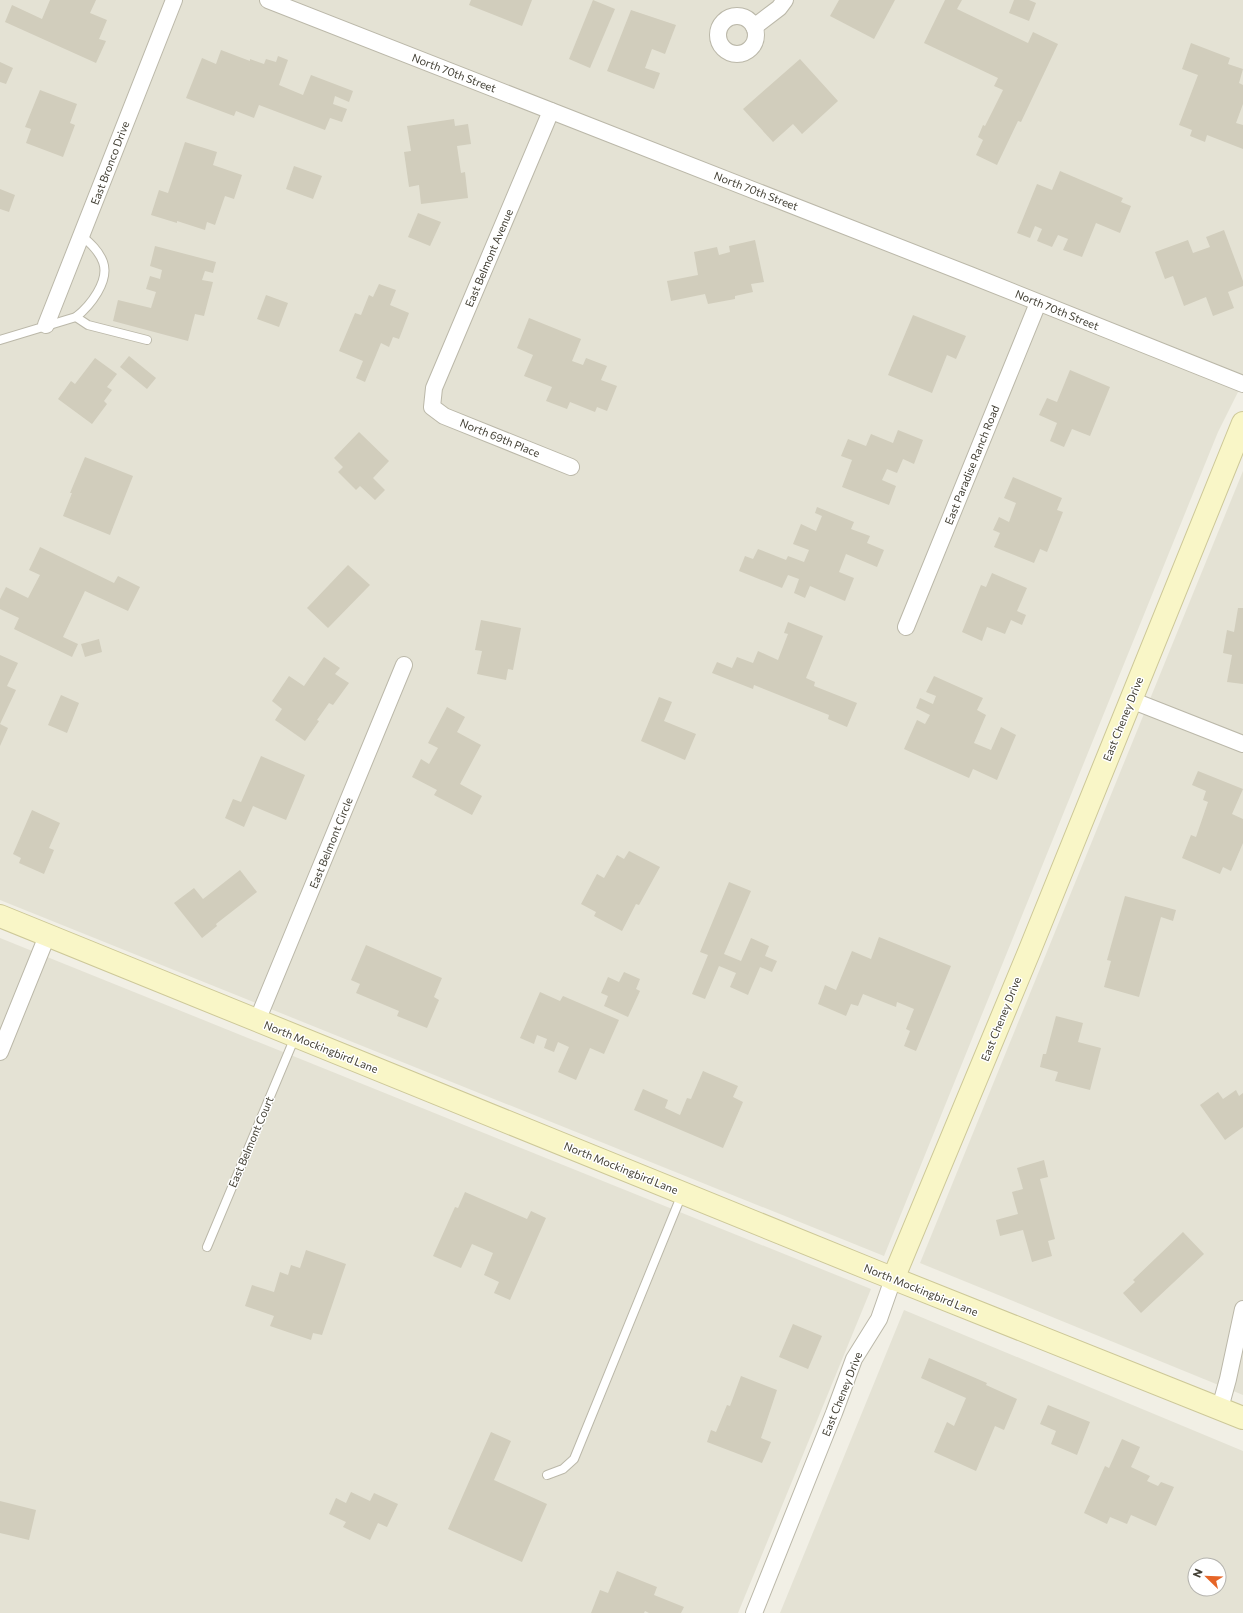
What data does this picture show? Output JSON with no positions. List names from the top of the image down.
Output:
{
  "streets": {
    "street": [
      "North 70th Street",
      "East Bronco Drive",
      "East Belmont Avenue",
      "North 69th Place",
      "East Paradise Ranch Road",
      "East Cheney Drive",
      "East Belmont Circle",
      "North Mockingbird Lane"
    ],
    "lane": ["East Belmont Court"]
  },
  "crossings": [
    ["North 70th Street", "East Belmont Avenue"],
    ["North 70th Street", "East Paradise Ranch Road"],
    ["East Belmont Avenue", "North 69th Place"],
    ["East Cheney Drive", "North Mockingbird Lane"],
    ["East Belmont Circle", "North Mockingbird Lane"],
    ["North Mockingbird Lane", "East Belmont Court"]
  ],
  "north": "top left"
}
